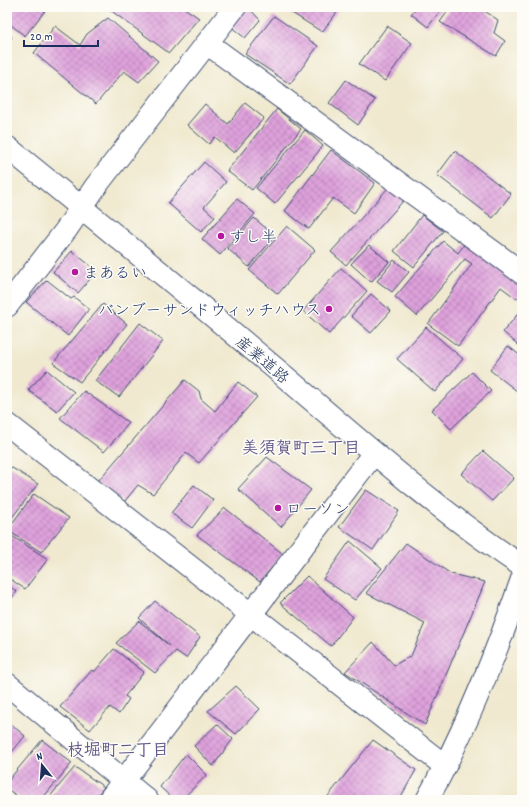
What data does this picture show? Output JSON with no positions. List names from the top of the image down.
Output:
{
  "streets": {
    "street": ["産業道路"]
  },
  "districts": ["美須賀町三丁目", "枝堀町二丁目"],
  "places": [
    "すし半",
    "まあるい",
    "バンブーサンドウィッチハウス",
    "ローソン"
  ],
  "scale_bar": "20 m",
  "north": "top"
}
